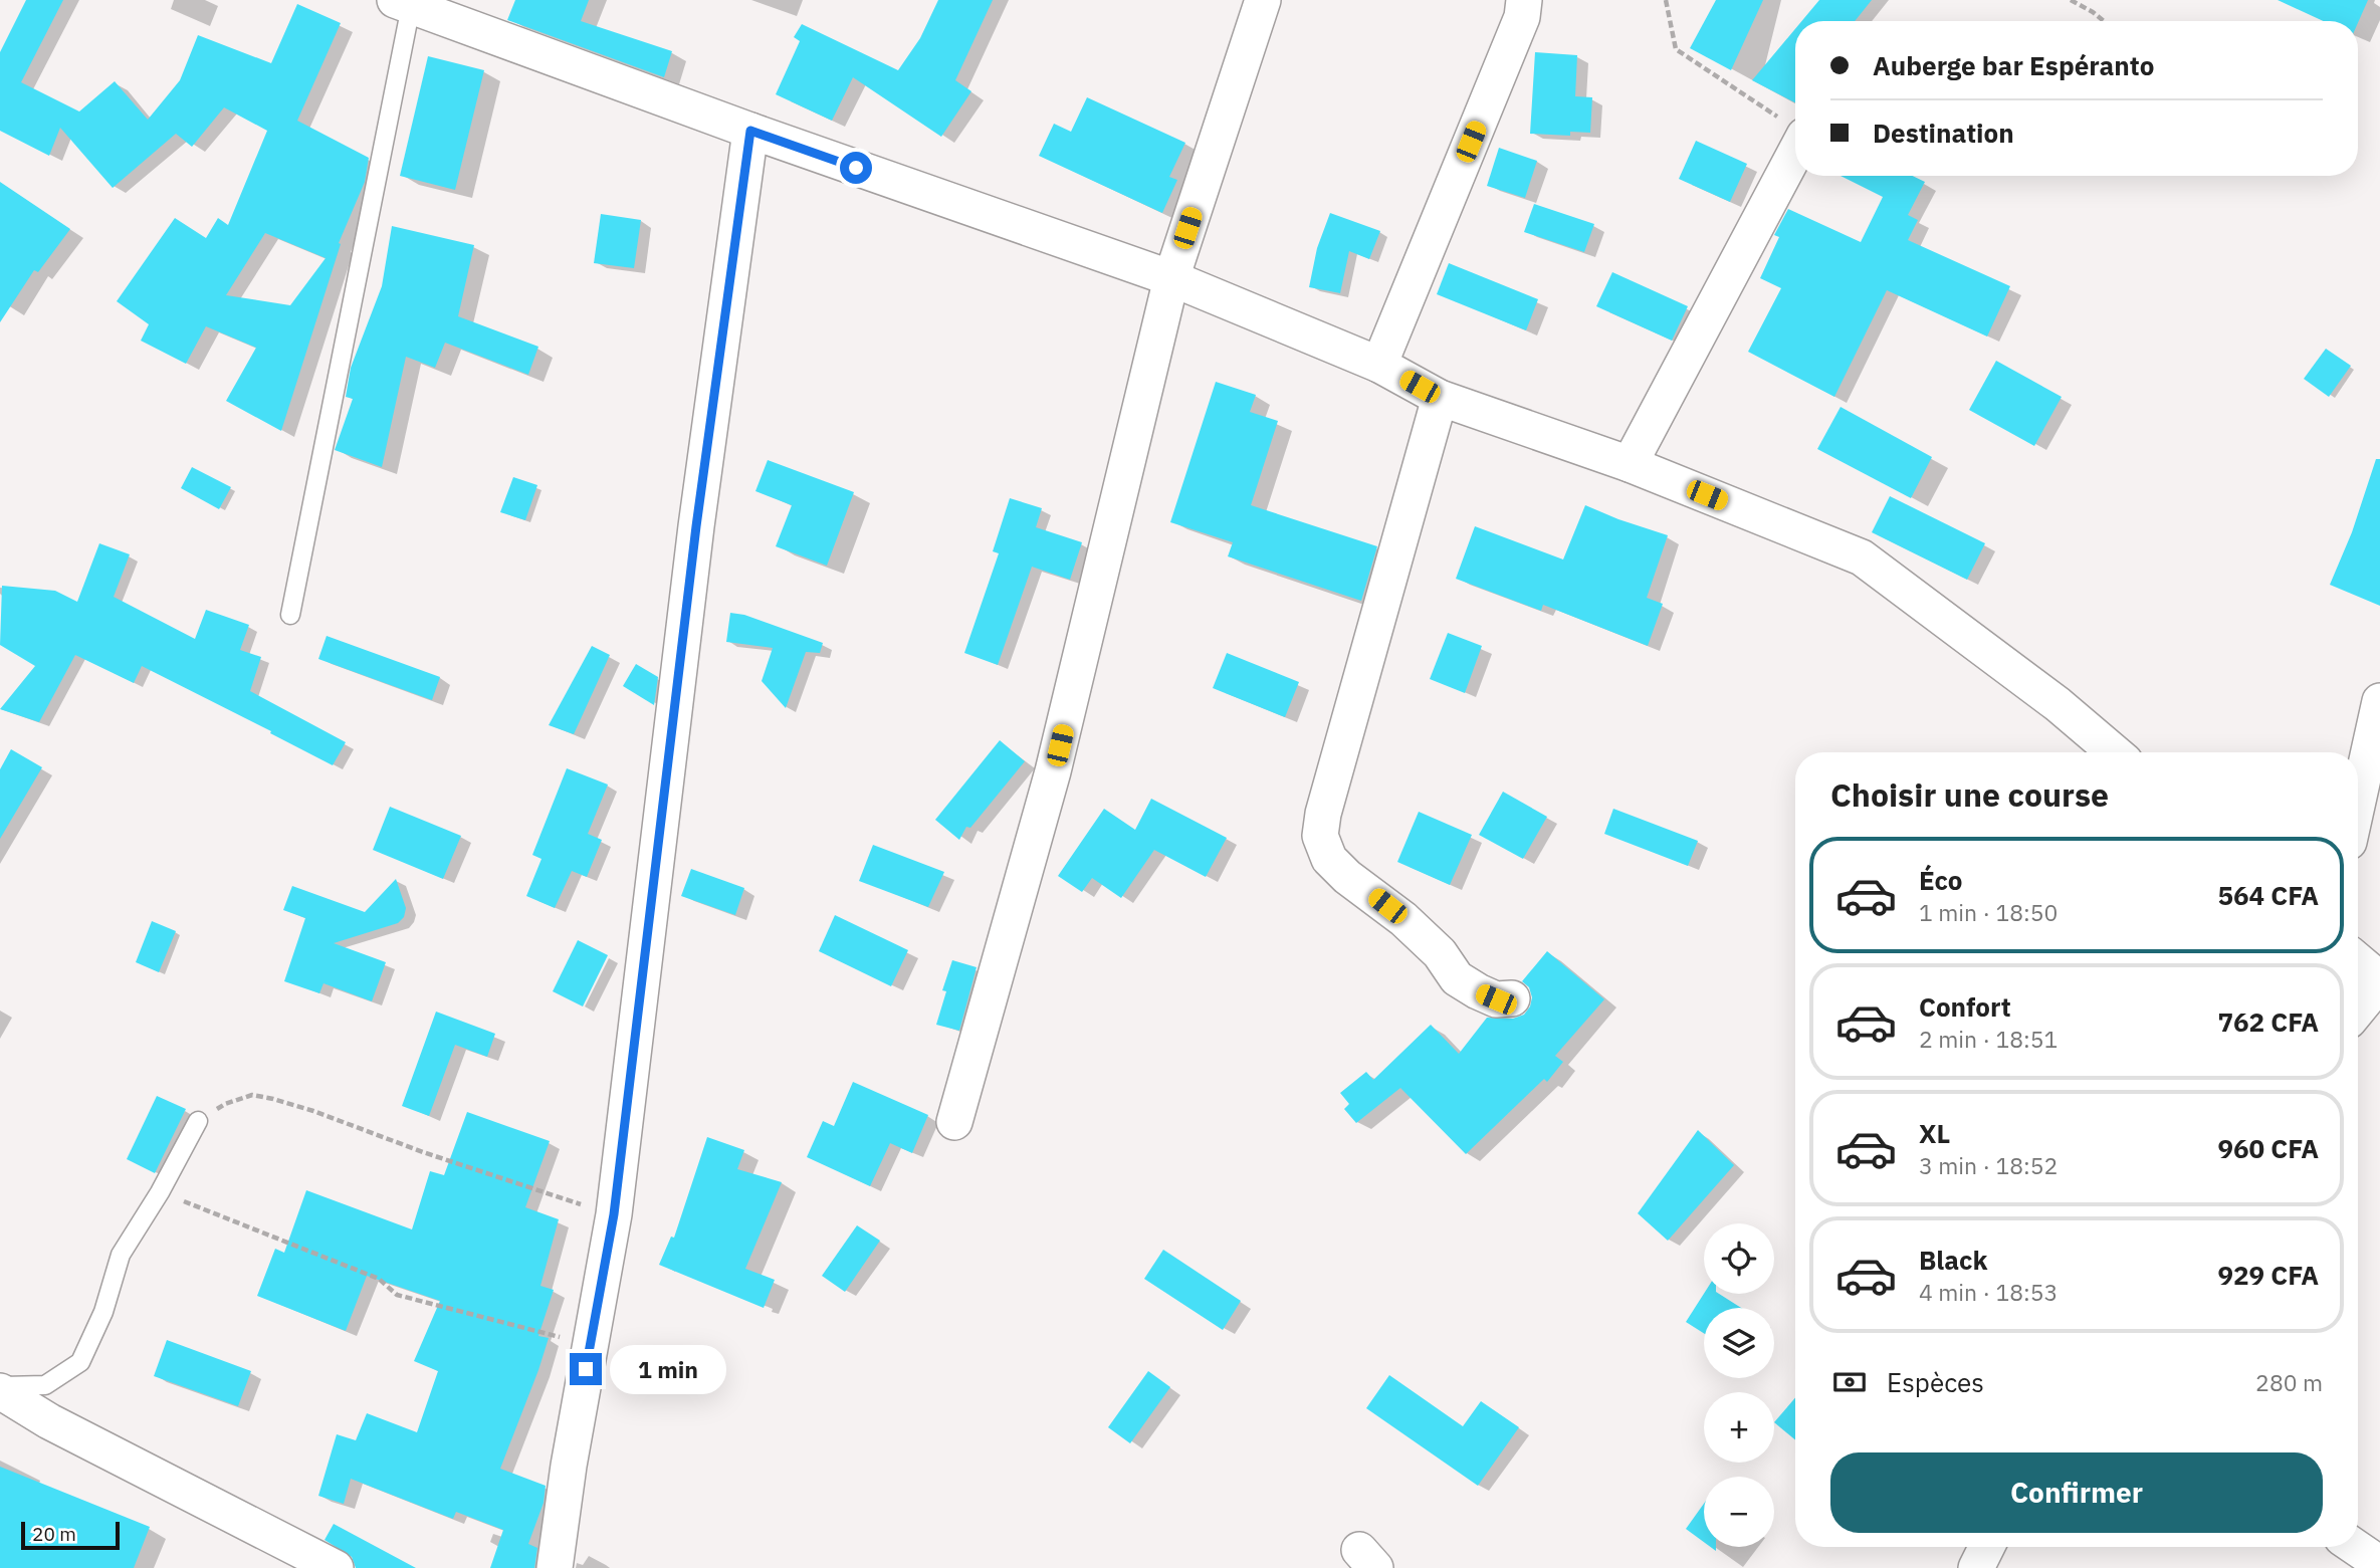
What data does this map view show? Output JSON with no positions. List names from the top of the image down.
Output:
{
  "scale_bar": "20 m",
  "page": {
    "banner": ["Auberge bar Espéranto", "Destination"],
    "heading": "Choisir une course",
    "list": [
      {
        "name": "Éco",
        "note": "1 min · 18:50",
        "value": "564 CFA"
      },
      {
        "name": "Confort",
        "note": "2 min · 18:51",
        "value": "762 CFA"
      },
      {
        "name": "XL",
        "note": "3 min · 18:52",
        "value": "960 CFA"
      },
      {
        "name": "Black",
        "note": "4 min · 18:53",
        "value": "929 CFA"
      }
    ],
    "map_buttons": ["+", "−"],
    "pay": ["Espèces", "280 m"],
    "bubble": "1 min",
    "buttons": "Confirmer",
    "scale": "20 m"
  }
}
